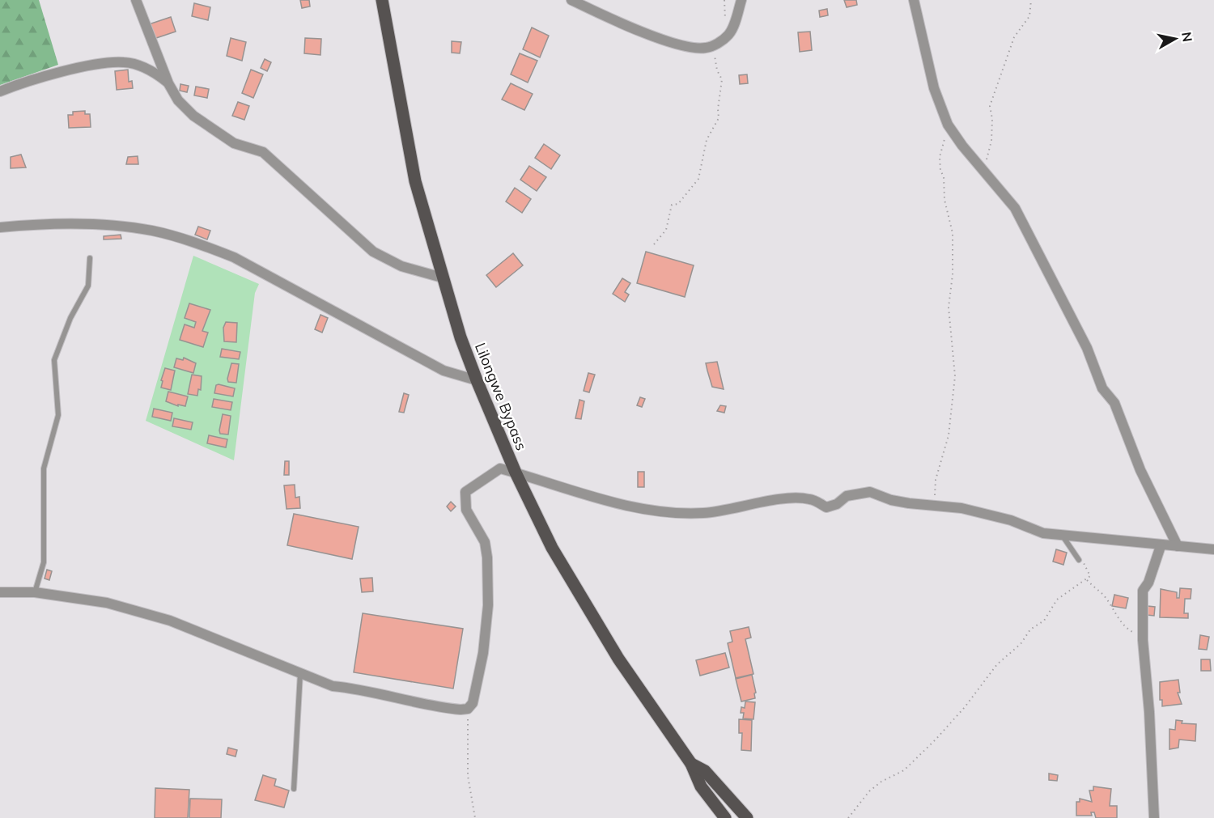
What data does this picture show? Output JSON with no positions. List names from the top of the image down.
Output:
{
  "streets": {
    "main road": ["Lilongwe Bypass"]
  },
  "north": "right"
}
